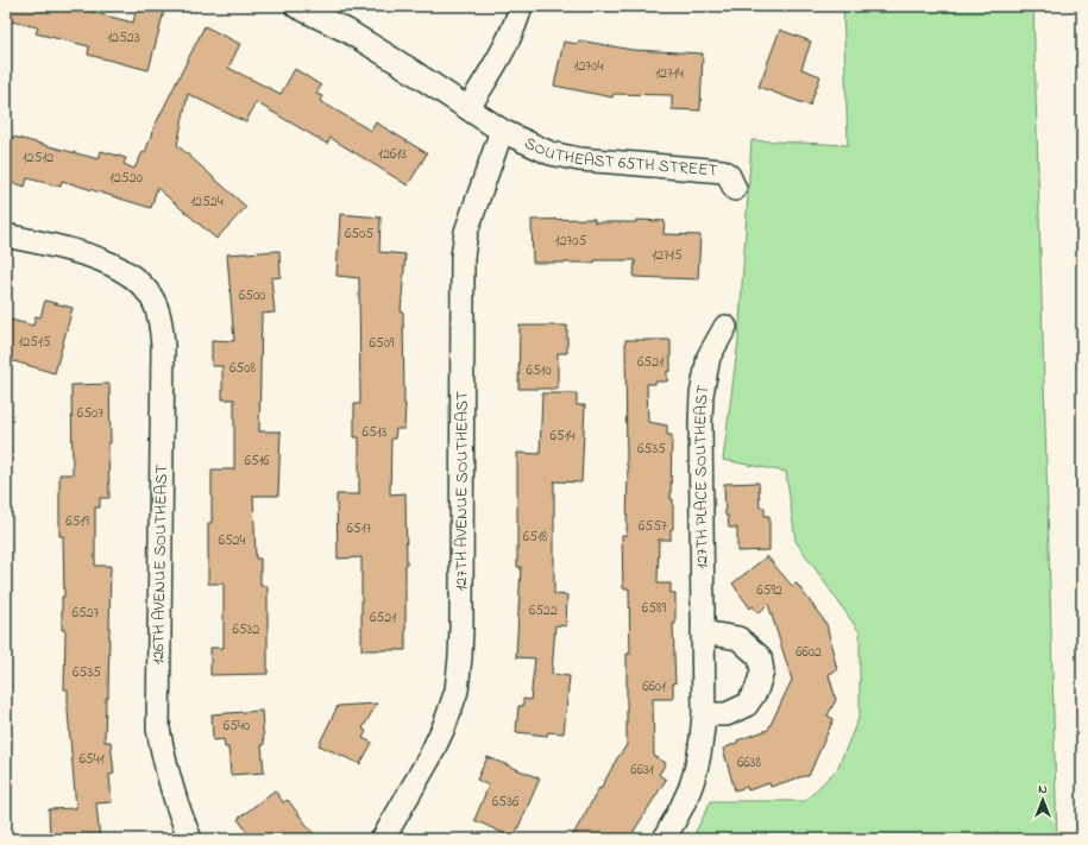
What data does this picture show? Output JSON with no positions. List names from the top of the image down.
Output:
{
  "streets": {
    "street": [
      "SOUTHEAST 65TH STREET",
      "127TH PLACE SOUTHEAST",
      "127TH AVENUE SOUTHEAST",
      "126TH AVENUE SOUTHEAST"
    ]
  },
  "crossings": [
    ["SOUTHEAST 65TH STREET", "127TH AVENUE SOUTHEAST"]
  ],
  "house_numbers": [
    "12523",
    "12704",
    "12714",
    "12613",
    "12512",
    "12520",
    "12524",
    "6505",
    "12705",
    "12715",
    "6500",
    "12515",
    "6509",
    "6521",
    "6508",
    "6510",
    "6507",
    "6513",
    "6514",
    "6535",
    "6516",
    "6519",
    "6557",
    "6517",
    "6518",
    "6524",
    "6592",
    "6589",
    "6522",
    "6527",
    "6521",
    "6532",
    "6602",
    "6535",
    "6601",
    "6540",
    "6541",
    "6638",
    "6631",
    "6536"
  ],
  "north": "top"
}
